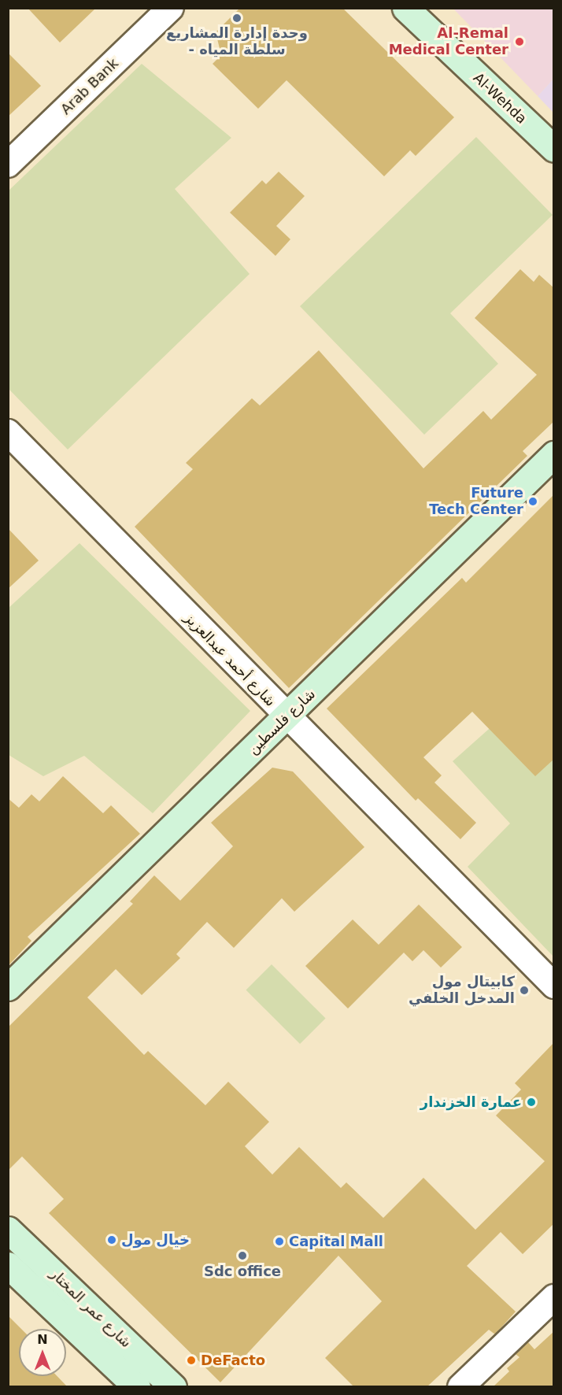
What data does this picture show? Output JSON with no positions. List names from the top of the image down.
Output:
{
  "streets": {
    "street": [
      "Arab Bank",
      "Al-Wehda",
      "شارع أحمد عبدالعزيز",
      "شارع فلسطين",
      "شارع عمر المختار"
    ]
  },
  "crossings": [
    ["شارع أحمد عبدالعزيز", "شارع فلسطين"]
  ],
  "places": [
    "وحدة إدارة المشاريع - سلطة المياه",
    "Al-Remal Medical Center",
    "Future Tech Center",
    "كابيتال مول المدخل الخلفي",
    "عمارة الخزندار",
    "خيال مول",
    "Capital Mall",
    "Sdc office",
    "DeFacto"
  ],
  "north": "top"
}
